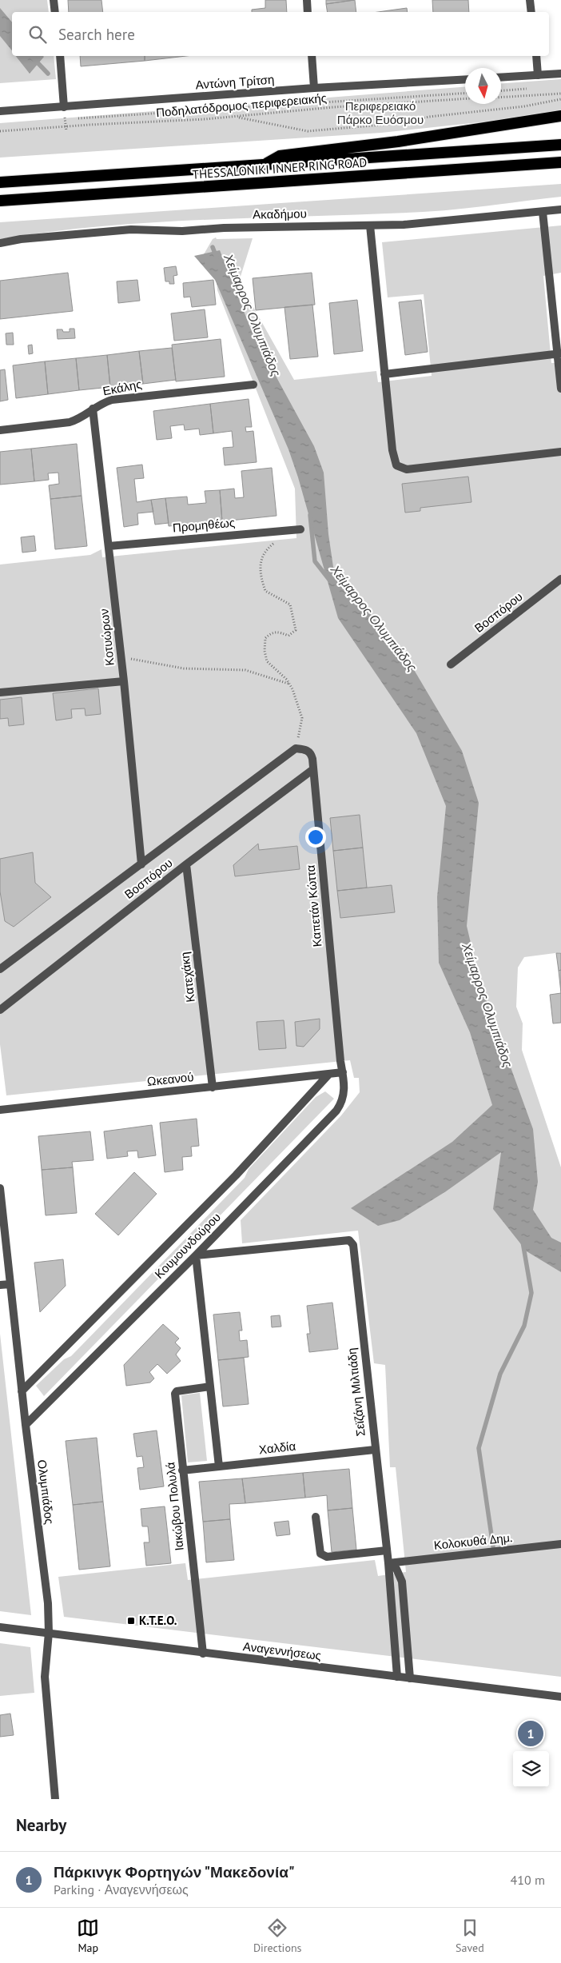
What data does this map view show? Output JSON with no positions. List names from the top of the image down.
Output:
{
  "streets": {
    "highway": ["THESSALONIKI INNER RING ROAD"],
    "street": [
      "Αντώνη Τρίτση",
      "Ακαδήμου",
      "Εκάλης",
      "Προμηθέως",
      "Βοσπόρου",
      "Κοτυώρων",
      "Καπετάν Κώττα",
      "Κατεχάκη",
      "Ωκεανού",
      "Κουμουνδούρου",
      "Σεϊζάνη Μιλτιάδη",
      "Χαλδία",
      "Ολυμπιάδος",
      "Ιακώβου Πολυλά",
      "Κολοκυθά Δημ.",
      "Αναγεννήσεως"
    ],
    "path": ["Ποδηλατόδρομος περιφερειακής"]
  },
  "crossings": [
    ["Εκάλης", "Κοτυώρων"],
    ["Προμηθέως", "Κοτυώρων"],
    ["Βοσπόρου", "Κοτυώρων"],
    ["Βοσπόρου", "Καπετάν Κώττα"],
    ["Βοσπόρου", "Κατεχάκη"],
    ["Καπετάν Κώττα", "Ωκεανού"],
    ["Καπετάν Κώττα", "Κουμουνδούρου"],
    ["Κατεχάκη", "Ωκεανού"],
    ["Ωκεανού", "Κουμουνδούρου"],
    ["Κουμουνδούρου", "Σεϊζάνη Μιλτιάδη"],
    ["Κουμουνδούρου", "Ολυμπιάδος"],
    ["Σεϊζάνη Μιλτιάδη", "Χαλδία"],
    ["Σεϊζάνη Μιλτιάδη", "Κολοκυθά Δημ."],
    ["Σεϊζάνη Μιλτιάδη", "Αναγεννήσεως"],
    ["Χαλδία", "Ιακώβου Πολυλά"],
    ["Ολυμπιάδος", "Αναγεννήσεως"],
    ["Ιακώβου Πολυλά", "Αναγεννήσεως"]
  ],
  "water": ["Χείμαρρος Ολυμπιάδος"],
  "parks": ["Περιφερειακό Πάρκο Ευόσμου"],
  "places": {
    "transit": ["K.T.E.O."]
  },
  "north": "bottom",
  "page": {
    "search": "Search here",
    "pins": "1",
    "heading": "Nearby",
    "list": [
      {
        "mark": "1",
        "name": "Πάρκινγκ Φορτηγών \"Μακεδονία\"",
        "note": "Parking · Αναγεννήσεως",
        "value": "410 m"
      }
    ],
    "nav": ["Map", "Directions", "Saved"]
  }
}
